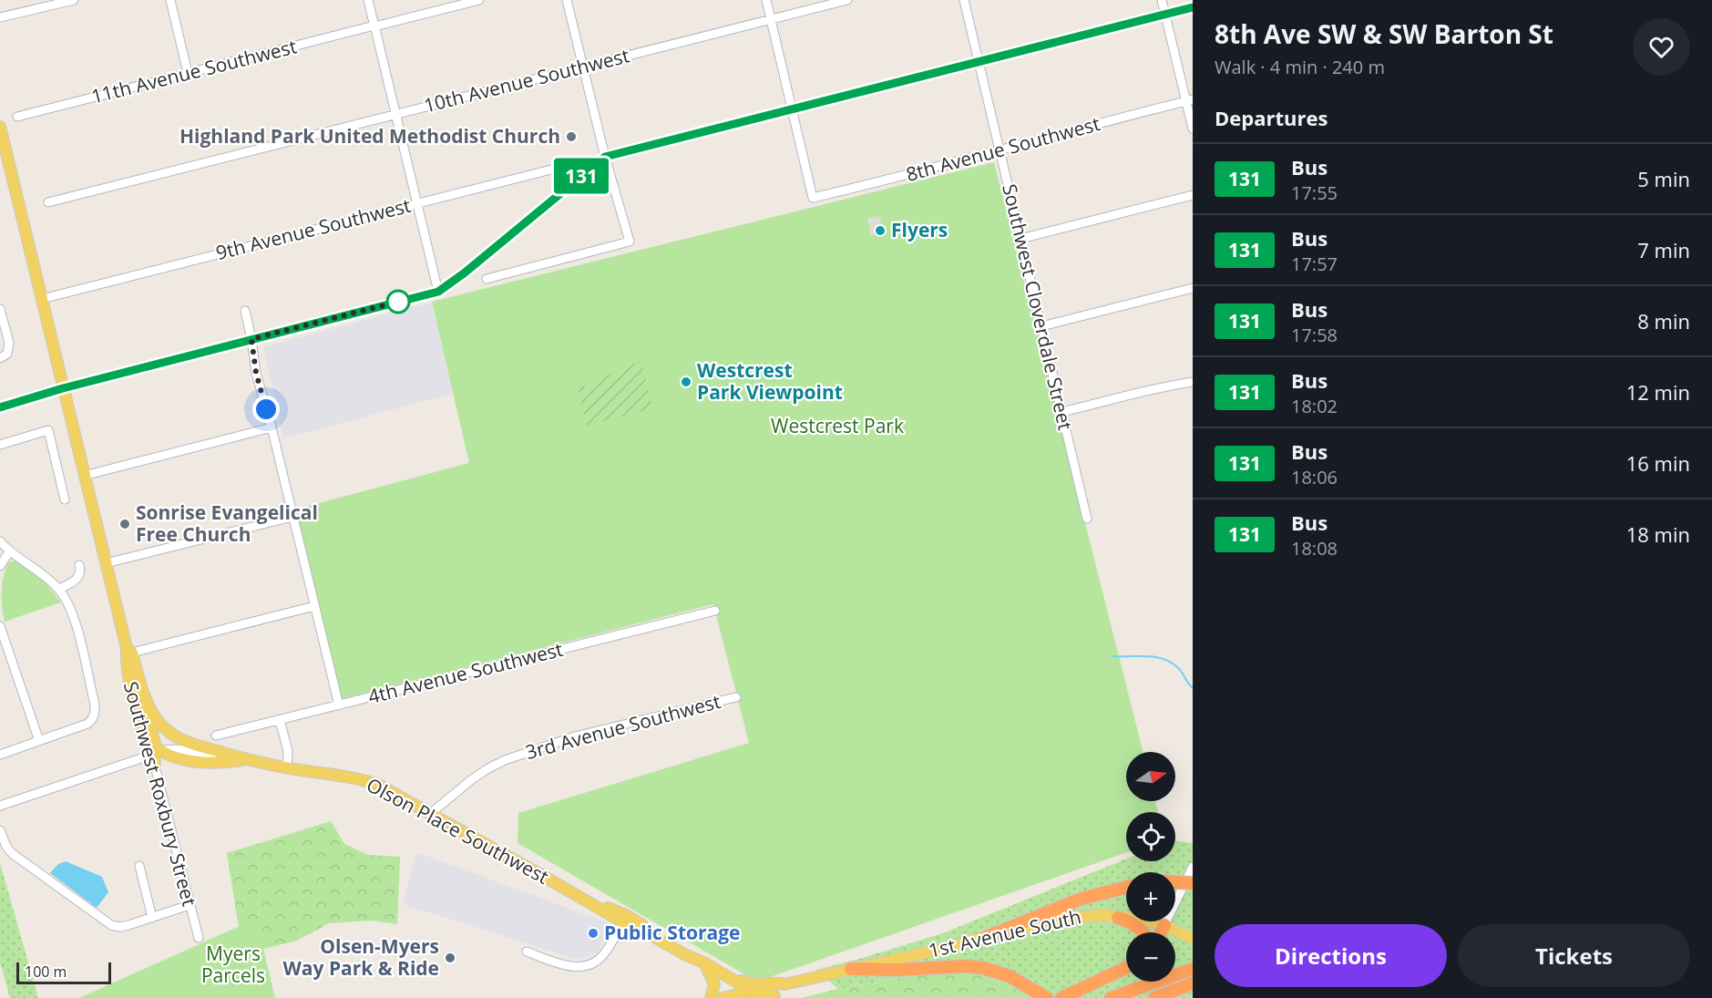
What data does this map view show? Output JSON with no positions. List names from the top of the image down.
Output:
{
  "streets": {
    "main road": ["Southwest Roxbury Street", "Olson Place Southwest", "1st Avenue South"],
    "street": [
      "11th Avenue Southwest",
      "10th Avenue Southwest",
      "8th Avenue Southwest",
      "9th Avenue Southwest",
      "Southwest Cloverdale Street",
      "4th Avenue Southwest",
      "3rd Avenue Southwest"
    ]
  },
  "crossings": [
    ["8th Avenue Southwest", "Southwest Cloverdale Street"],
    ["9th Avenue Southwest", "Southwest Roxbury Street"],
    ["3rd Avenue Southwest", "Olson Place Southwest"],
    ["Southwest Roxbury Street", "Olson Place Southwest"],
    ["Olson Place Southwest", "1st Avenue South"]
  ],
  "parks": ["Westcrest Park", "Myers Parcels"],
  "places": [
    "Highland Park United Methodist Church",
    "Flyers",
    "Westcrest Park Viewpoint",
    "Sonrise Evangelical Free Church",
    "Public Storage",
    "Olsen-Myers Way Park & Ride"
  ],
  "lines": ["bus line 131"],
  "scale_bar": "100 m",
  "north": "right",
  "page": {
    "on_map": "131",
    "heading": [
      ["8th Ave SW & SW Barton St", "Walk · 4 min · 240 m"],
      "Departures"
    ],
    "list": [
      {
        "mark": "131",
        "name": "Bus",
        "note": "17:55",
        "value": "5 min"
      },
      {
        "mark": "131",
        "name": "Bus",
        "note": "17:57",
        "value": "7 min"
      },
      {
        "mark": "131",
        "name": "Bus",
        "note": "17:58",
        "value": "8 min"
      },
      {
        "mark": "131",
        "name": "Bus",
        "note": "18:02",
        "value": "12 min"
      },
      {
        "mark": "131",
        "name": "Bus",
        "note": "18:06",
        "value": "16 min"
      },
      {
        "mark": "131",
        "name": "Bus",
        "note": "18:08",
        "value": "18 min"
      }
    ],
    "map_buttons": ["+", "−"],
    "buttons": ["Directions", "Tickets"],
    "scale": "100 m"
  }
}
